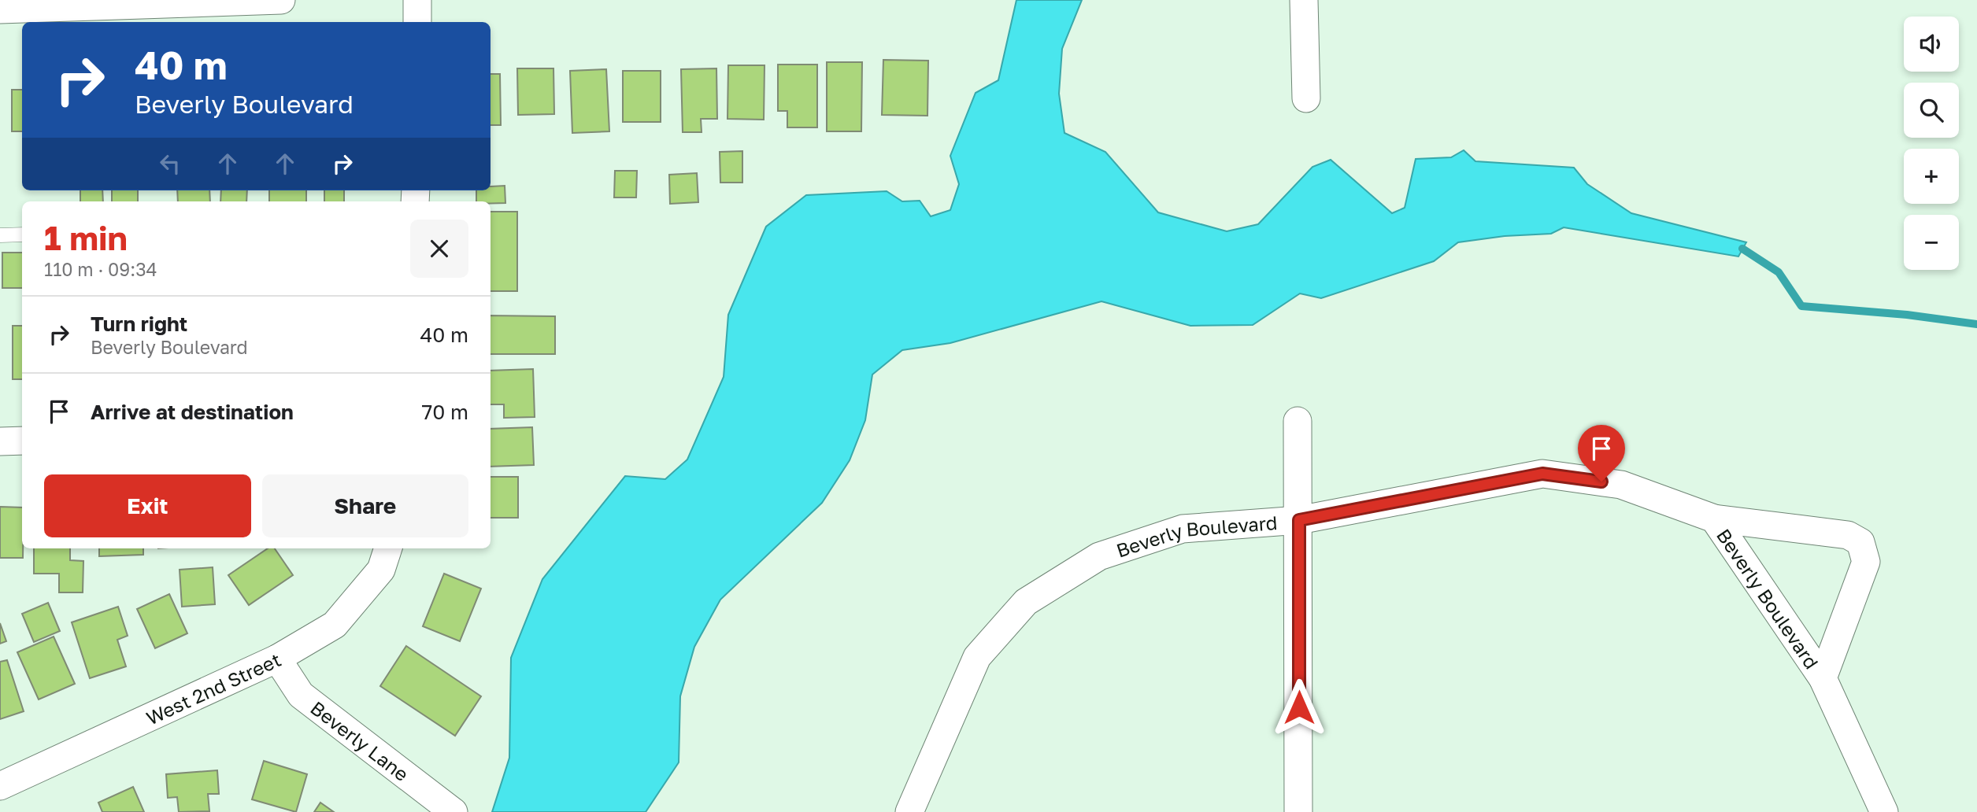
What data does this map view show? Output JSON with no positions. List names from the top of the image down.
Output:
{
  "streets": {
    "street": ["Beverly Boulevard", "West 2nd Street", "Beverly Lane"]
  },
  "crossings": [
    ["West 2nd Street", "Beverly Lane"]
  ],
  "page": {
    "map_buttons": ["+", "−"],
    "turn": ["40 m", "Beverly Boulevard"],
    "heading": ["1 min", "110 m · 09:34"],
    "list": [
      {
        "name": "Turn right",
        "note": "Beverly Boulevard",
        "value": "40 m"
      },
      {
        "name": "Arrive at destination",
        "value": "70 m"
      }
    ],
    "buttons": ["Exit", "Share"]
  }
}
